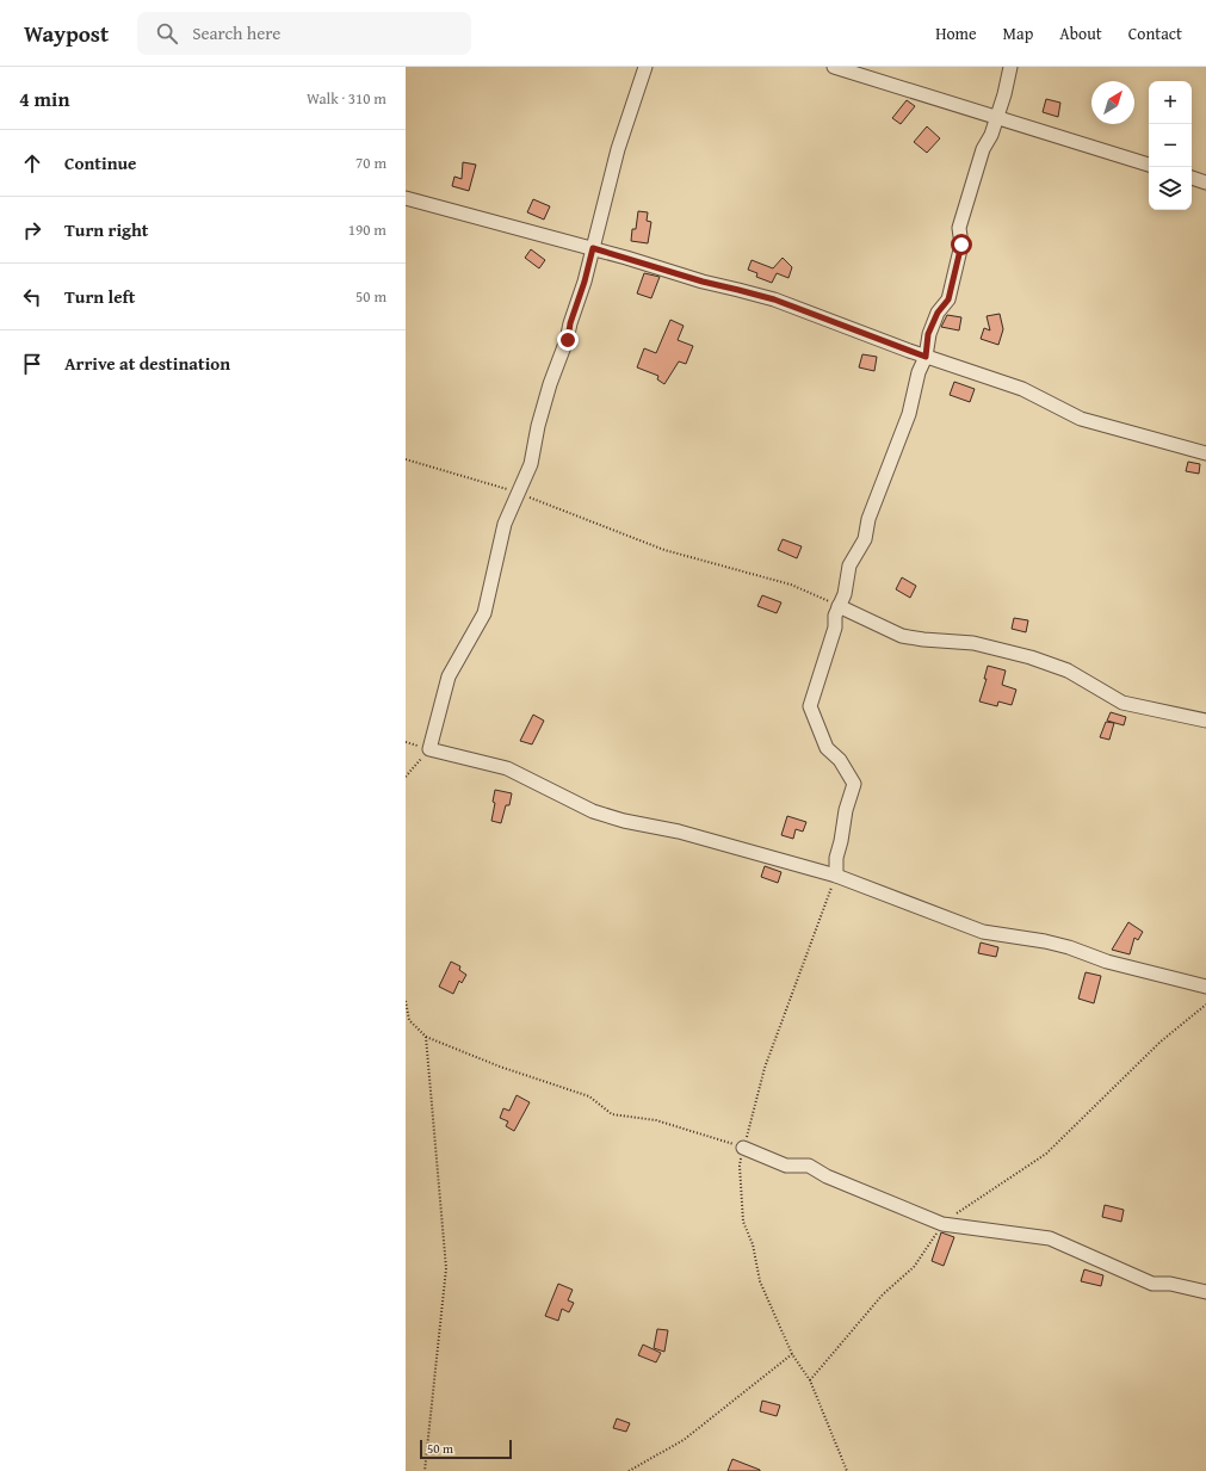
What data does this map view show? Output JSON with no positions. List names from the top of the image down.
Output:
{
  "scale_bar": "50 m",
  "north": "top right",
  "page": {
    "header": "Waypost",
    "search": "Search here",
    "nav": [
      "Home",
      "Map",
      "About",
      "Contact"
    ],
    "heading": ["4 min", "Walk · 310 m"],
    "map_buttons": ["+", "−"],
    "list": [
      ["Continue", "70 m"],
      ["Turn right", "190 m"],
      ["Turn left", "50 m"],
      "Arrive at destination"
    ],
    "scale": "50 m"
  }
}
